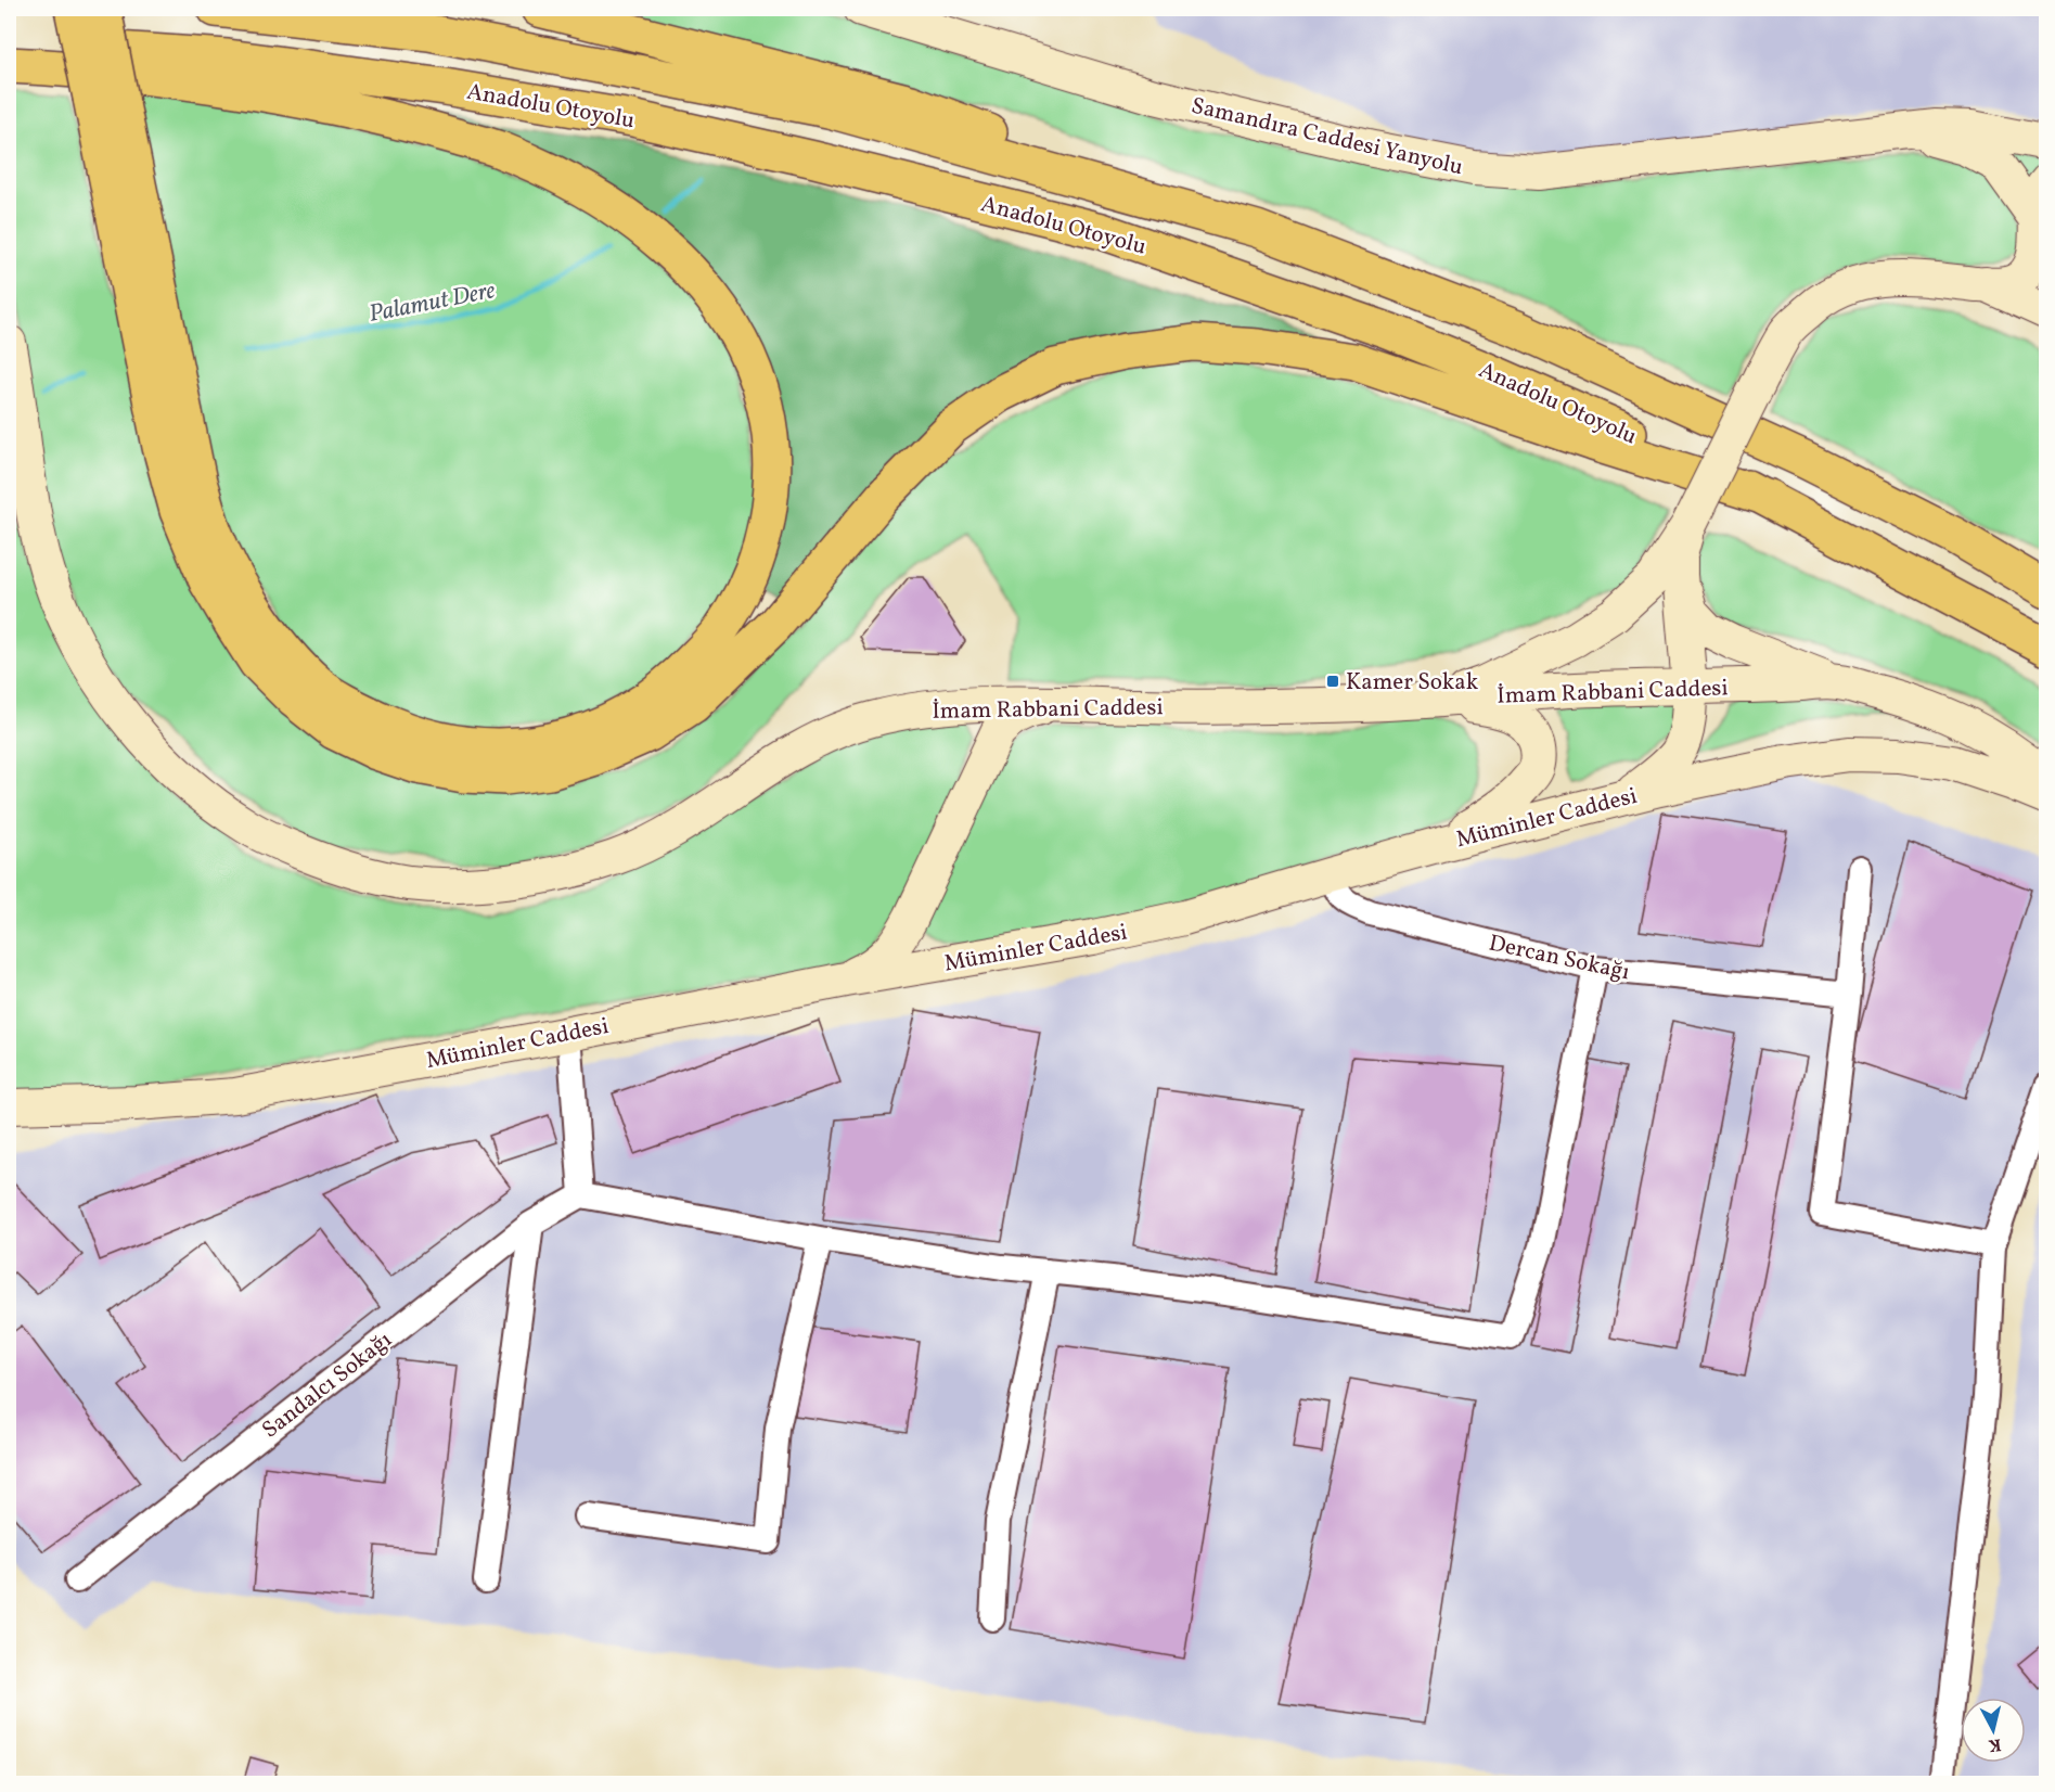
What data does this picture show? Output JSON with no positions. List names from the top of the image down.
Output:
{
  "streets": {
    "highway": ["Anadolu Otoyolu"],
    "main road": ["Samandıra Caddesi Yanyolu", "İmam Rabbani Caddesi", "Müminler Caddesi"],
    "street": ["Dercan Sokağı", "Sandalcı Sokağı"]
  },
  "crossings": [
    ["Müminler Caddesi", "Dercan Sokağı"]
  ],
  "water": ["Palamut Dere"],
  "places": {
    "transit": ["Kamer Sokak"]
  },
  "north": "bottom"
}
